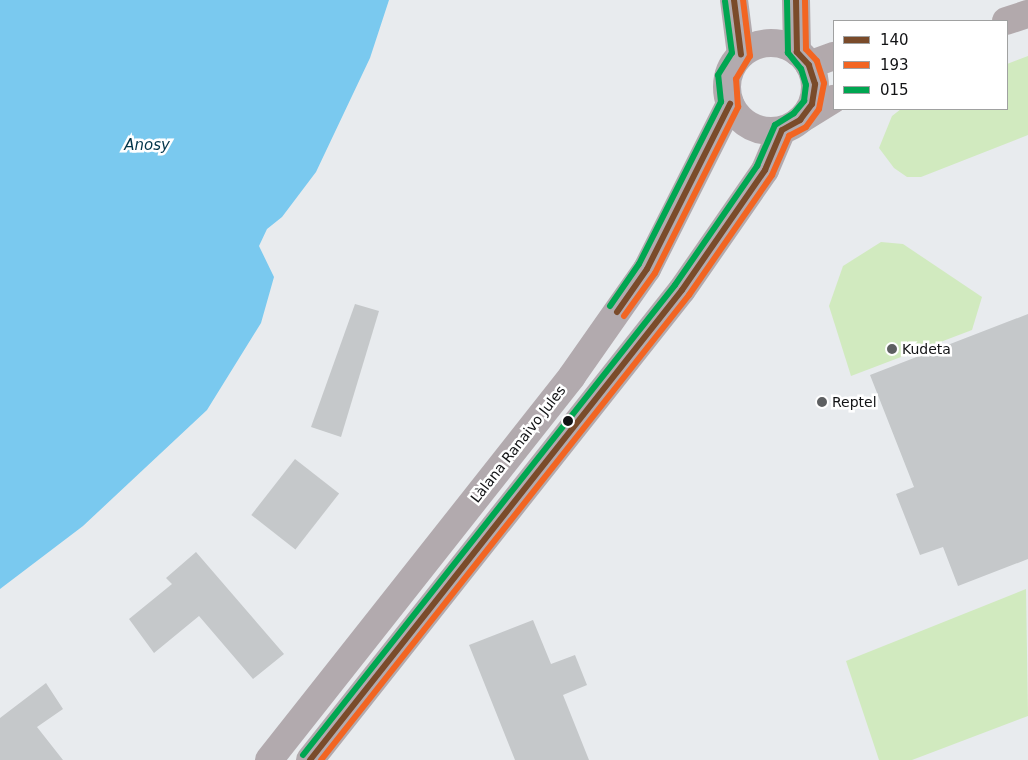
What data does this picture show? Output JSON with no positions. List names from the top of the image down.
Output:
{
  "streets": {
    "main road": ["Làlana Ranaivo Jules"]
  },
  "water": ["Anosy"],
  "places": ["Kudeta", "Reptel"],
  "lines": ["transit line 140", "transit line 193", "transit line 015"],
  "legend": ["140", "193", "015"]
}
